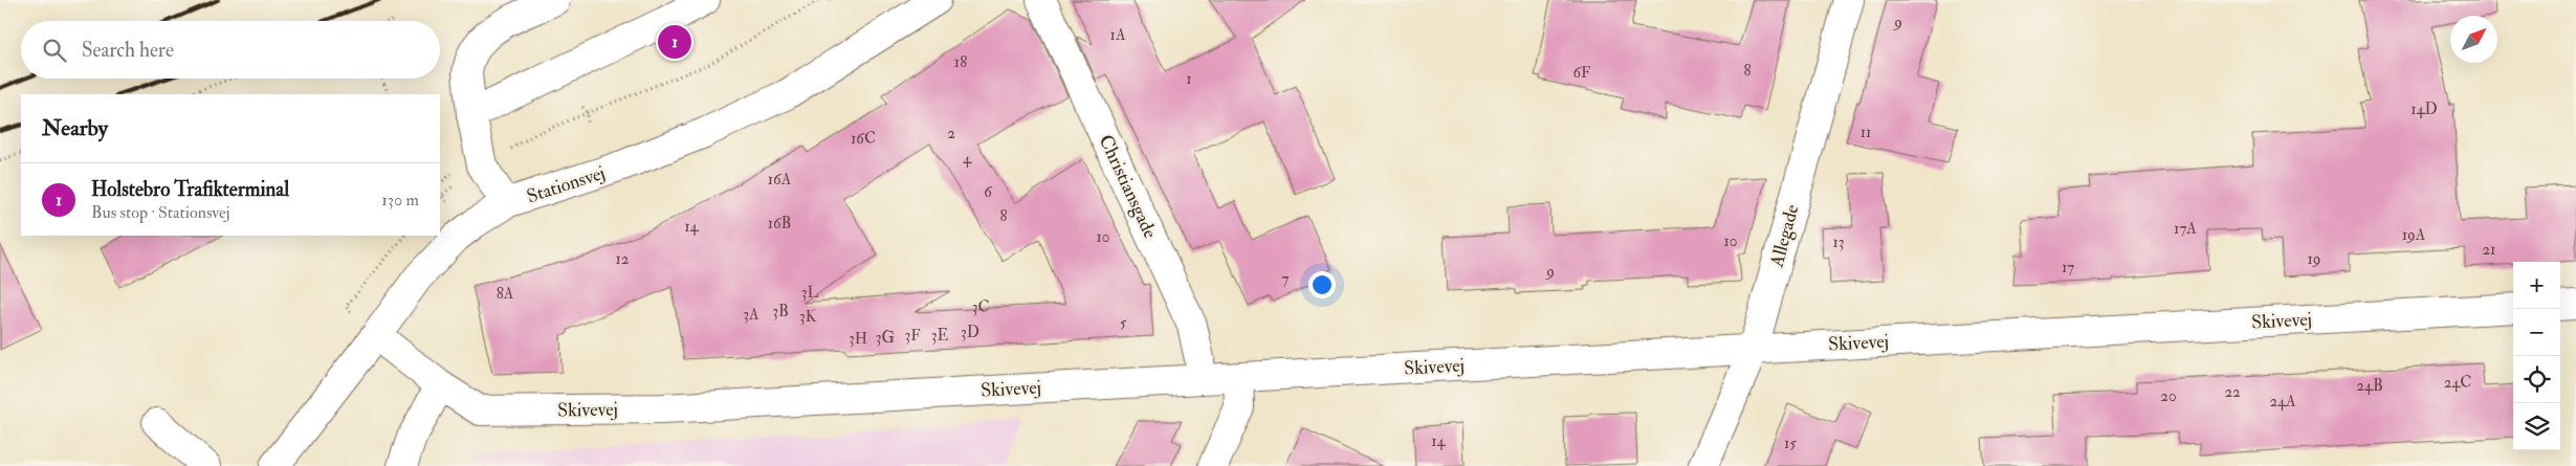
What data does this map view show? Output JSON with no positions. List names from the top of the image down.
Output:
{
  "streets": {
    "street": [
      "Stationsvej",
      "Christiansgade",
      "Allegade",
      "Skivevej"
    ]
  },
  "crossings": [
    ["Stationsvej", "Skivevej"],
    ["Christiansgade", "Skivevej"],
    ["Allegade", "Skivevej"]
  ],
  "house_numbers": [
    "9",
    "1A",
    "18",
    "8",
    "6F",
    "1",
    "14D",
    "11",
    "2",
    "16C",
    "4",
    "16A",
    "6",
    "8",
    "16B",
    "14",
    "17A",
    "19A",
    "10",
    "10",
    "13",
    "21",
    "12",
    "19",
    "17",
    "9",
    "7",
    "3L",
    "8A",
    "3C",
    "3B",
    "3A",
    "3K",
    "5",
    "3D",
    "3F",
    "3E",
    "3G",
    "3H",
    "24C",
    "24B",
    "22",
    "20",
    "24A",
    "14",
    "15"
  ],
  "north": "top right",
  "page": {
    "search": "Search here",
    "pins": "1",
    "heading": "Nearby",
    "list": [
      {
        "mark": "1",
        "name": "Holstebro Trafikterminal",
        "note": "Bus stop · Stationsvej",
        "value": "130 m"
      }
    ],
    "map_buttons": ["+", "−"]
  }
}
